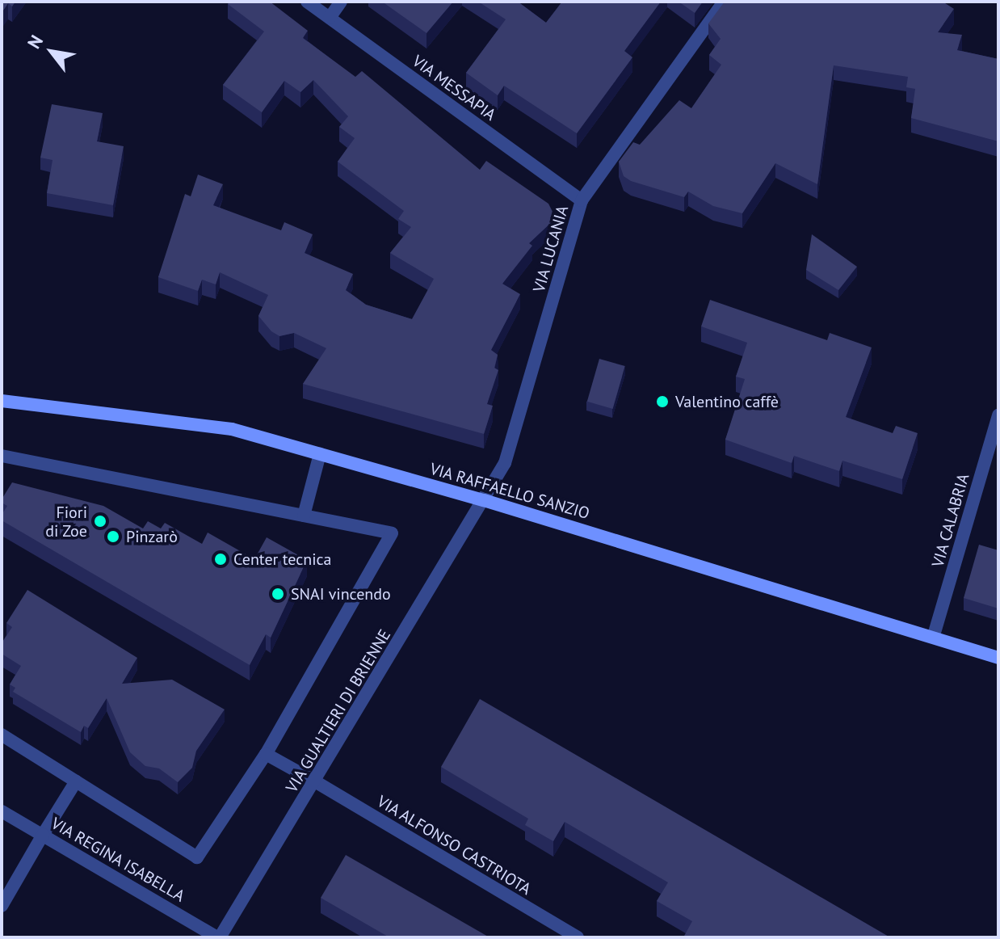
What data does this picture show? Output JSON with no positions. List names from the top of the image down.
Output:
{
  "streets": {
    "street": [
      "VIA MESSAPIA",
      "VIA LUCANIA",
      "VIA RAFFAELLO SANZIO",
      "VIA CALABRIA",
      "VIA GUALTIERI DI BRIENNE",
      "VIA ALFONSO CASTRIOTA",
      "VIA REGINA ISABELLA"
    ]
  },
  "crossings": [
    ["VIA MESSAPIA", "VIA LUCANIA"],
    ["VIA LUCANIA", "VIA RAFFAELLO SANZIO"],
    ["VIA LUCANIA", "VIA GUALTIERI DI BRIENNE"],
    ["VIA RAFFAELLO SANZIO", "VIA CALABRIA"],
    ["VIA RAFFAELLO SANZIO", "VIA GUALTIERI DI BRIENNE"],
    ["VIA GUALTIERI DI BRIENNE", "VIA ALFONSO CASTRIOTA"],
    ["VIA GUALTIERI DI BRIENNE", "VIA REGINA ISABELLA"]
  ],
  "places": [
    "Valentino caffè",
    "Fiori di Zoe",
    "Pinzarò",
    "Center tecnica",
    "SNAI vincendo"
  ],
  "north": "top left"
}
